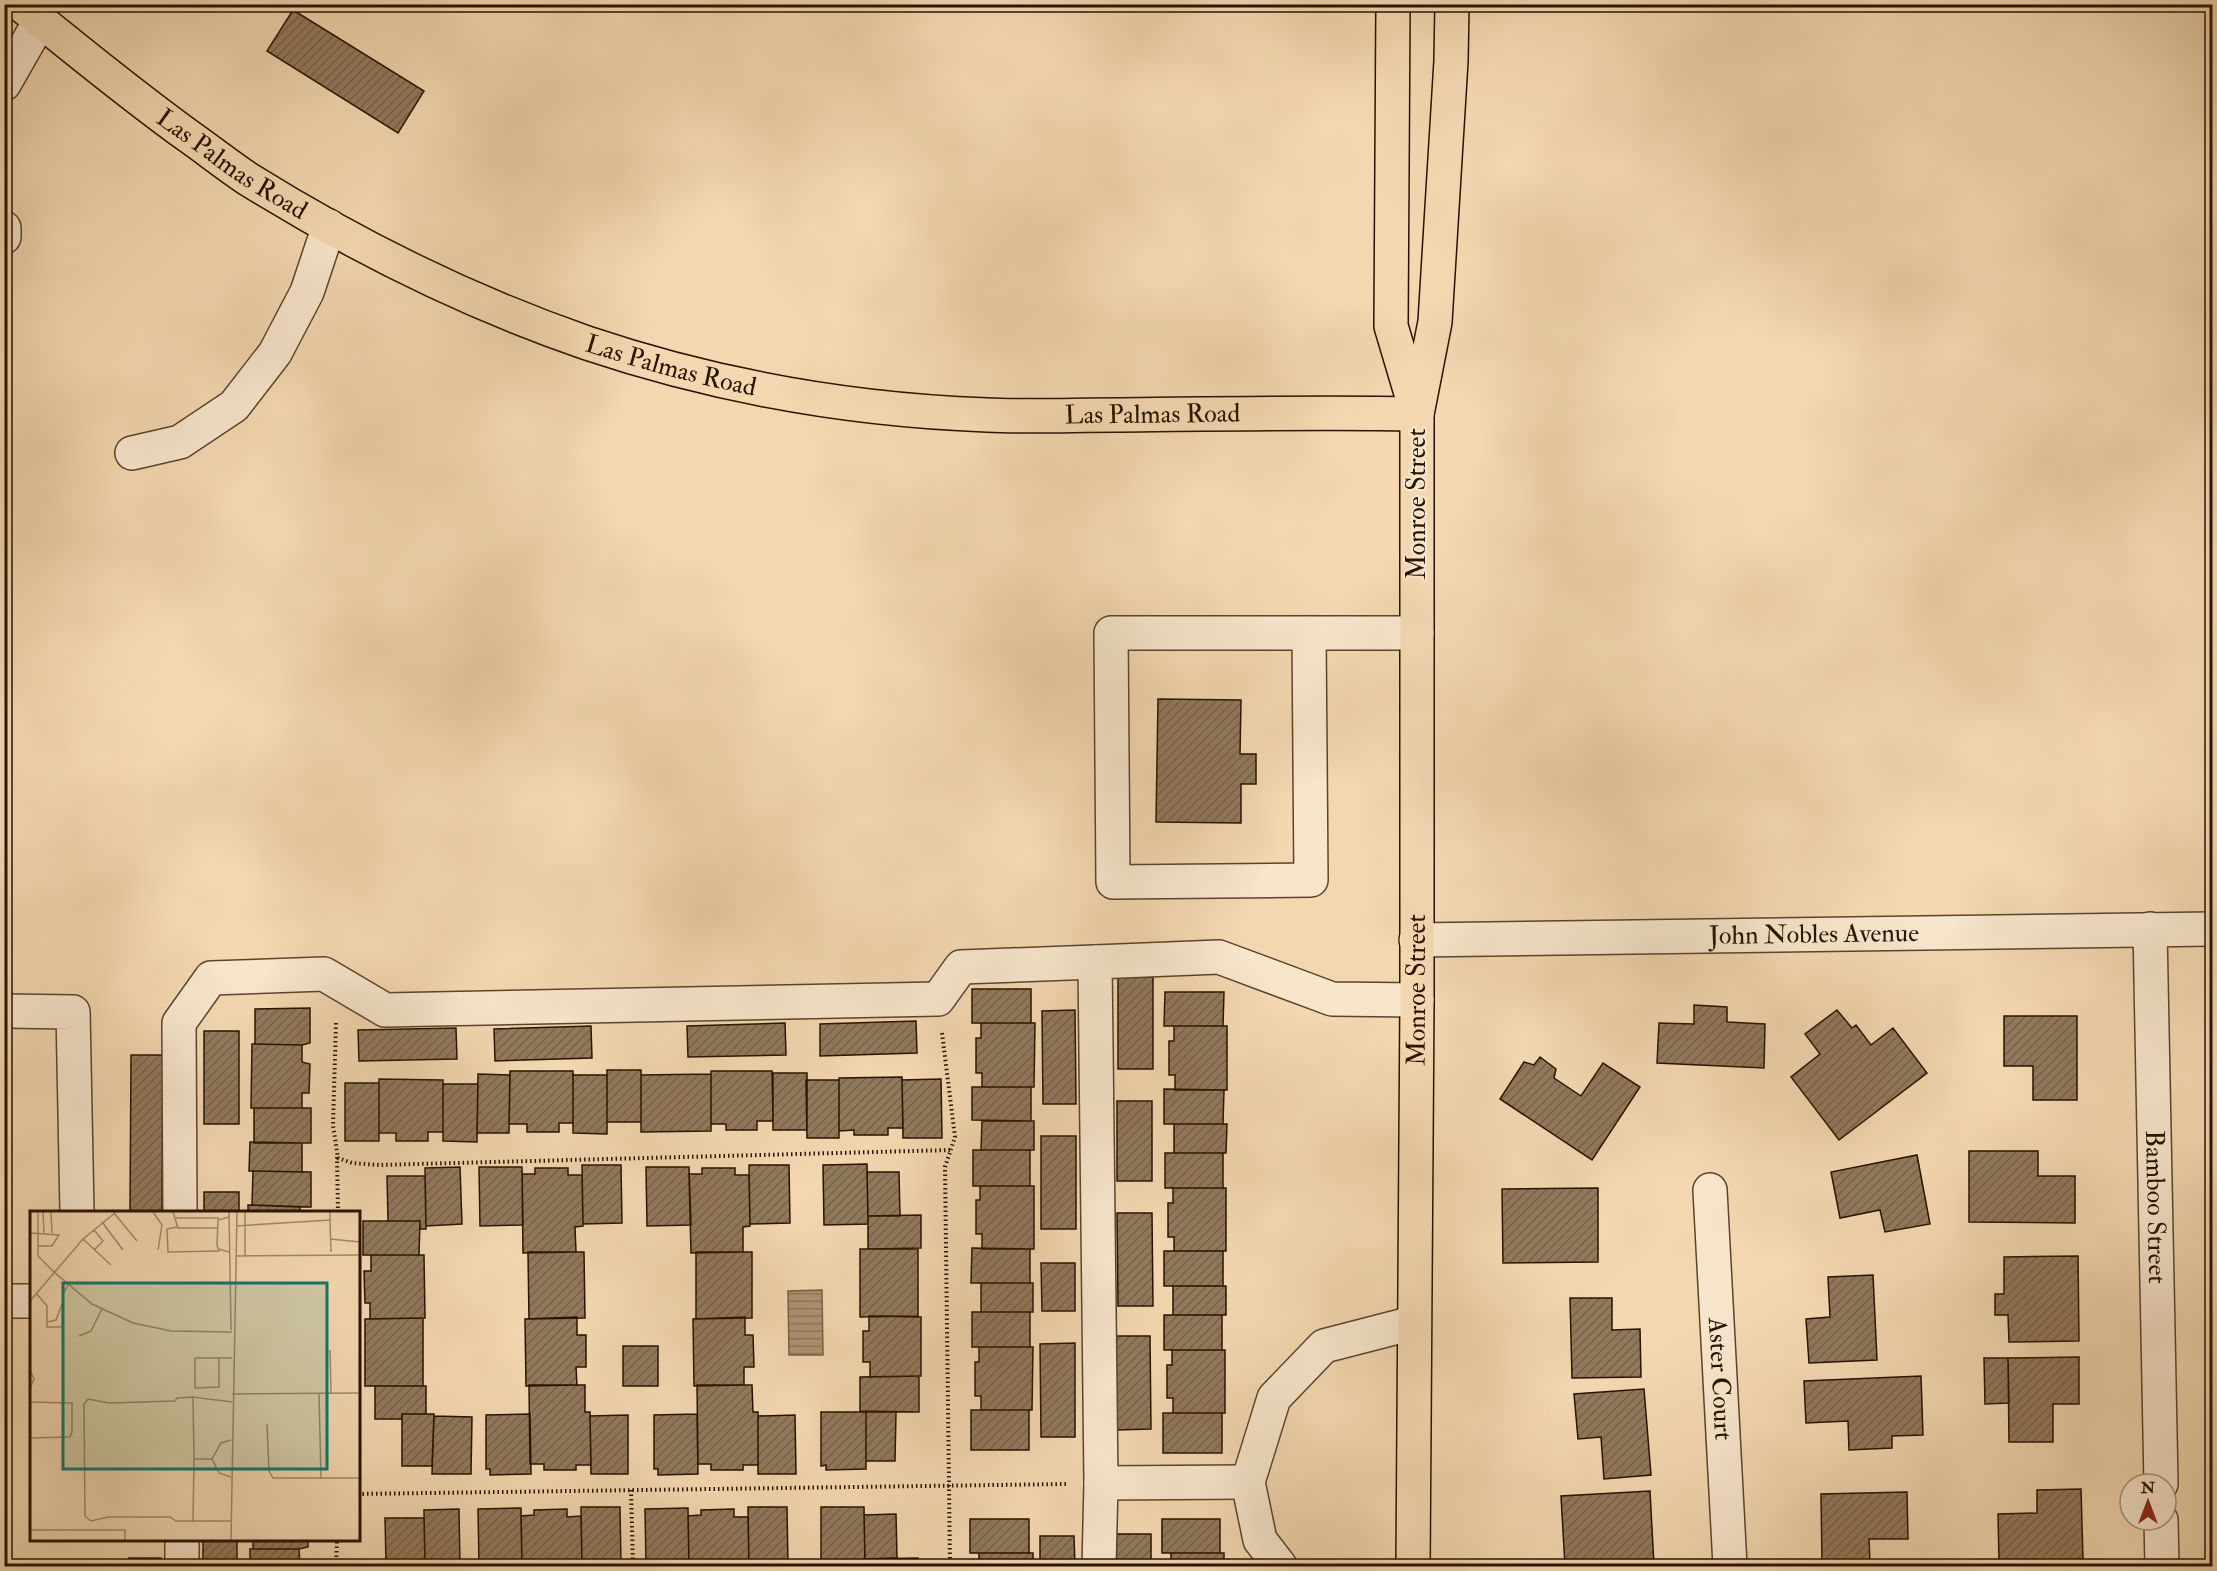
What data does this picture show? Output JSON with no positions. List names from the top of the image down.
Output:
{
  "streets": {
    "main road": ["Las Palmas Road", "Monroe Street"],
    "street": ["John Nobles Avenue", "Bamboo Street", "Aster Court"]
  },
  "crossings": [
    ["Las Palmas Road", "Monroe Street"],
    ["Monroe Street", "John Nobles Avenue"],
    ["John Nobles Avenue", "Bamboo Street"]
  ],
  "north": "top"
}
